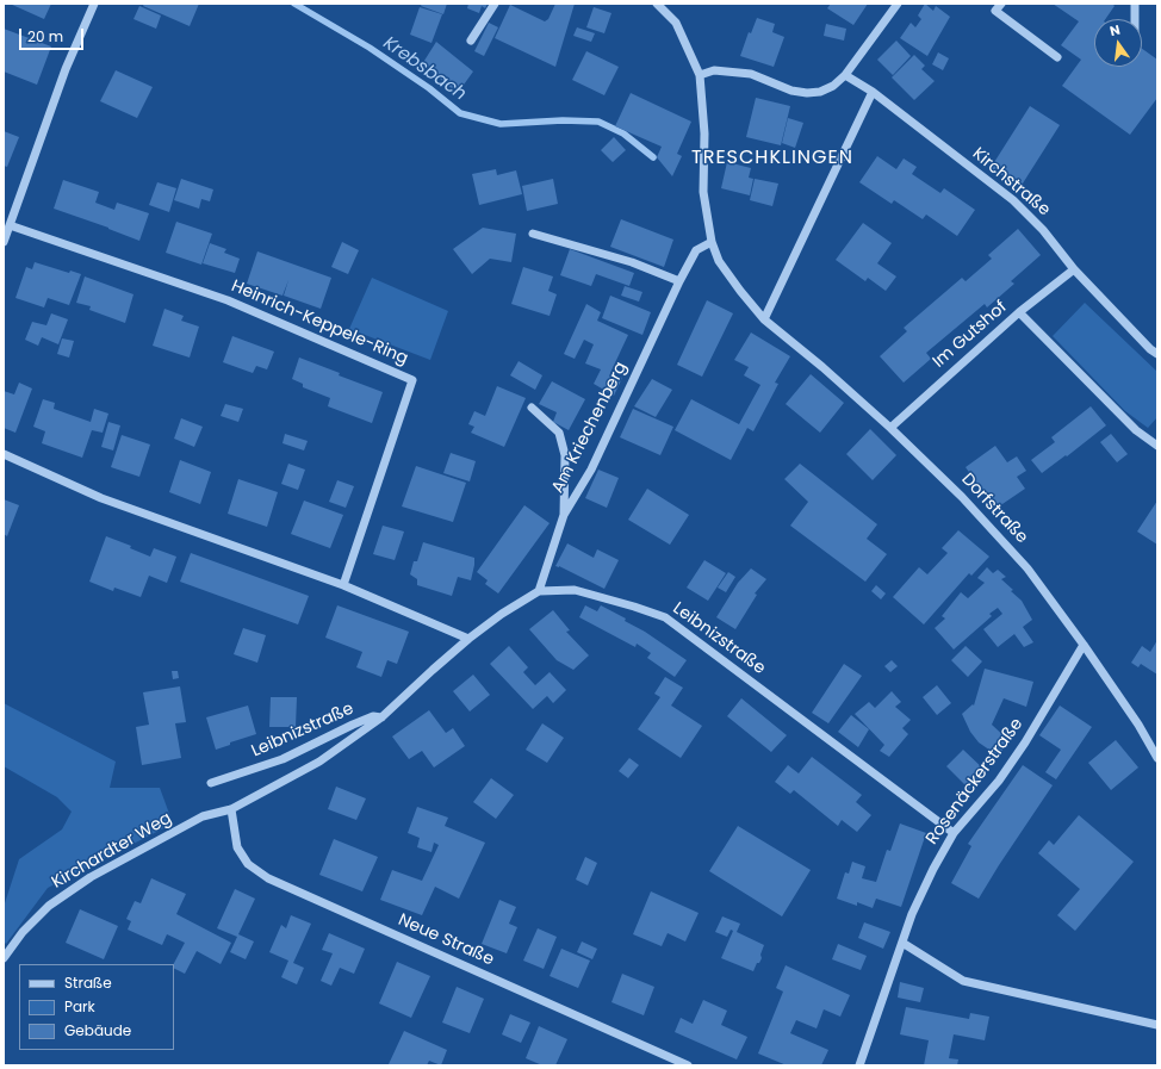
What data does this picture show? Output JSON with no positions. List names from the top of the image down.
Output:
{
  "streets": {
    "street": [
      "Kirchstraße",
      "Heinrich-Keppele-Ring",
      "Im Gutshof",
      "Am Kriechenberg",
      "Dorfstraße",
      "Leibnizstraße",
      "Rosenäckerstraße",
      "Kirchardter Weg",
      "Neue Straße"
    ]
  },
  "crossings": [
    ["Kirchstraße", "Im Gutshof"],
    ["Im Gutshof", "Dorfstraße"],
    ["Am Kriechenberg", "Dorfstraße"],
    ["Am Kriechenberg", "Leibnizstraße"],
    ["Dorfstraße", "Rosenäckerstraße"],
    ["Leibnizstraße", "Rosenäckerstraße"],
    ["Leibnizstraße", "Kirchardter Weg"],
    ["Leibnizstraße", "Neue Straße"],
    ["Kirchardter Weg", "Neue Straße"]
  ],
  "districts": ["TRESCHKLINGEN"],
  "water": ["Krebsbach"],
  "legend": ["Straße", "Park", "Gebäude"],
  "scale_bar": "20 m",
  "north": "top"
}
